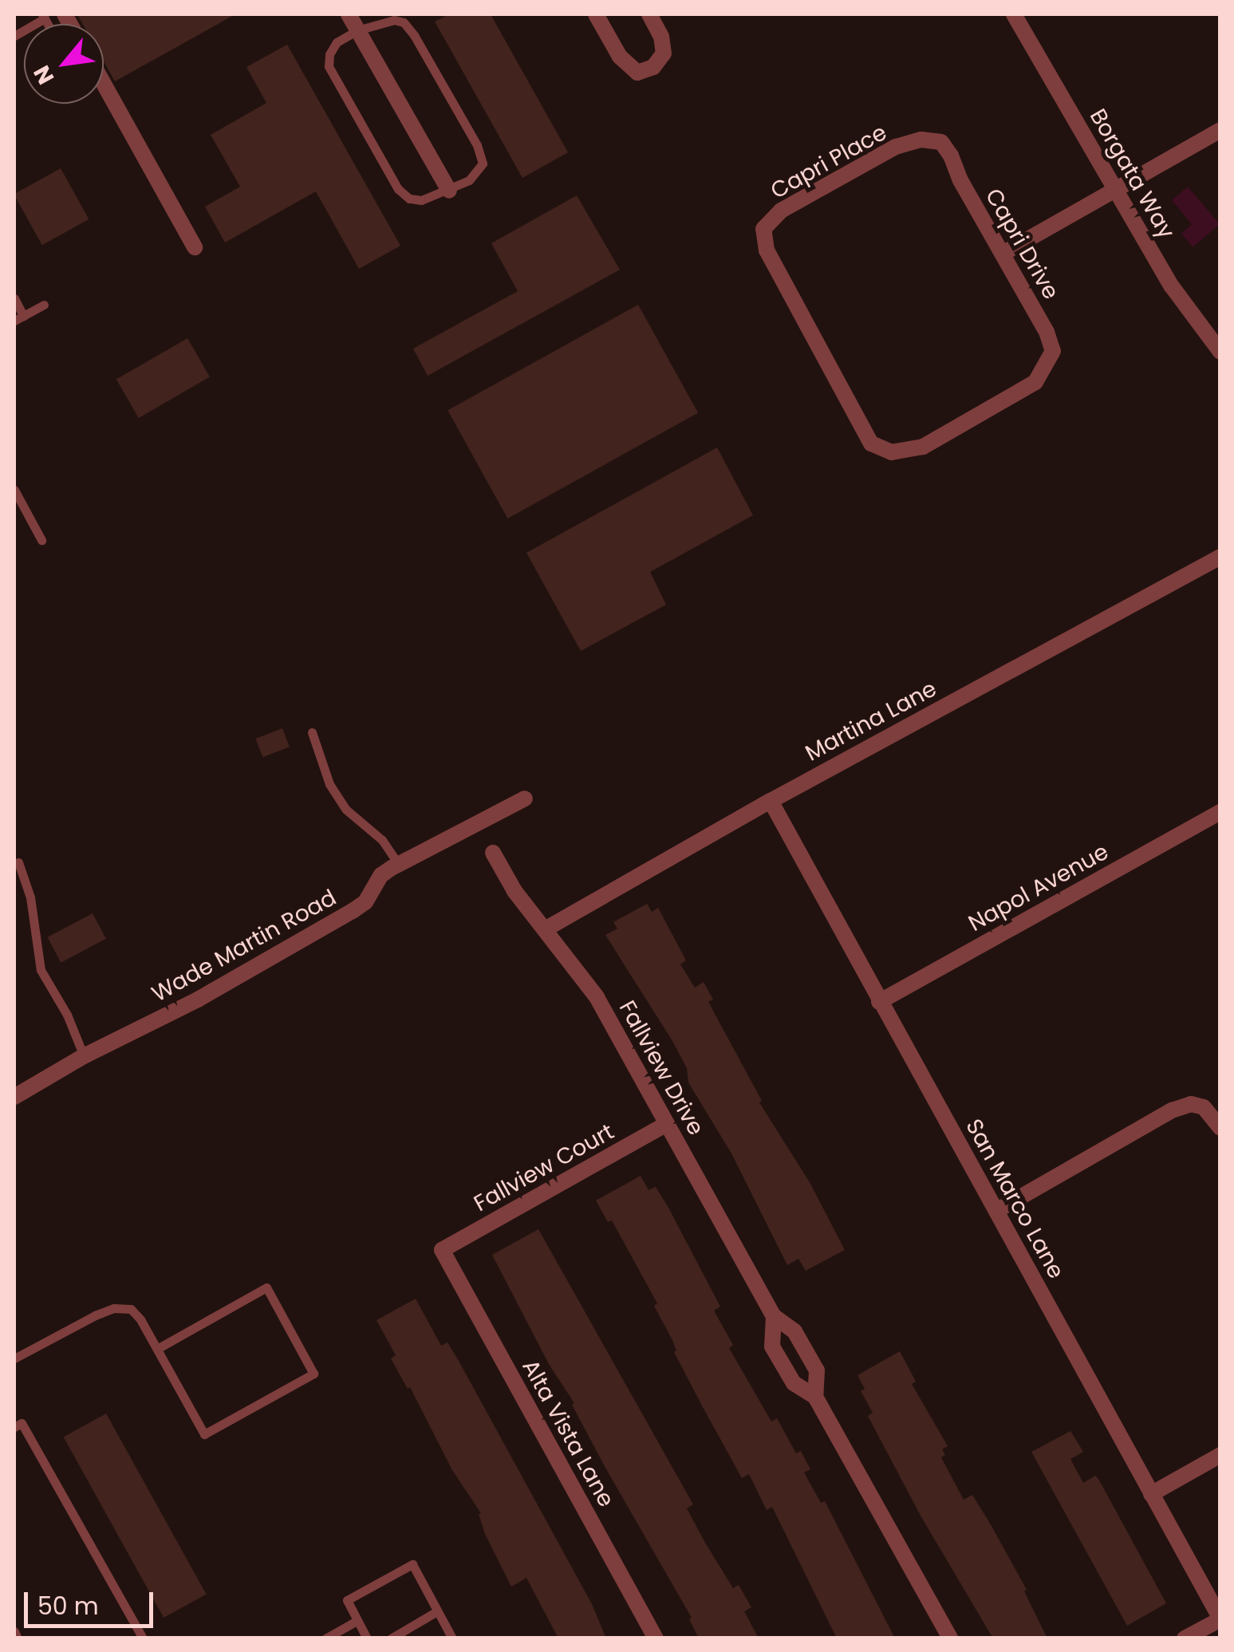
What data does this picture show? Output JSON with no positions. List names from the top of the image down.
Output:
{
  "streets": {
    "street": [
      "Capri Place",
      "Borgata Way",
      "Capri Drive",
      "Martina Lane",
      "Napol Avenue",
      "Wade Martin Road",
      "Fallview Drive",
      "Fallview Court",
      "San Marco Lane",
      "Alta Vista Lane"
    ]
  },
  "crossings": [
    ["Capri Place", "Capri Drive"],
    ["Martina Lane", "Fallview Drive"],
    ["Martina Lane", "San Marco Lane"],
    ["Napol Avenue", "San Marco Lane"],
    ["Fallview Drive", "Fallview Court"],
    ["Fallview Court", "Alta Vista Lane"]
  ],
  "scale_bar": "50 m",
  "north": "bottom left"
}
